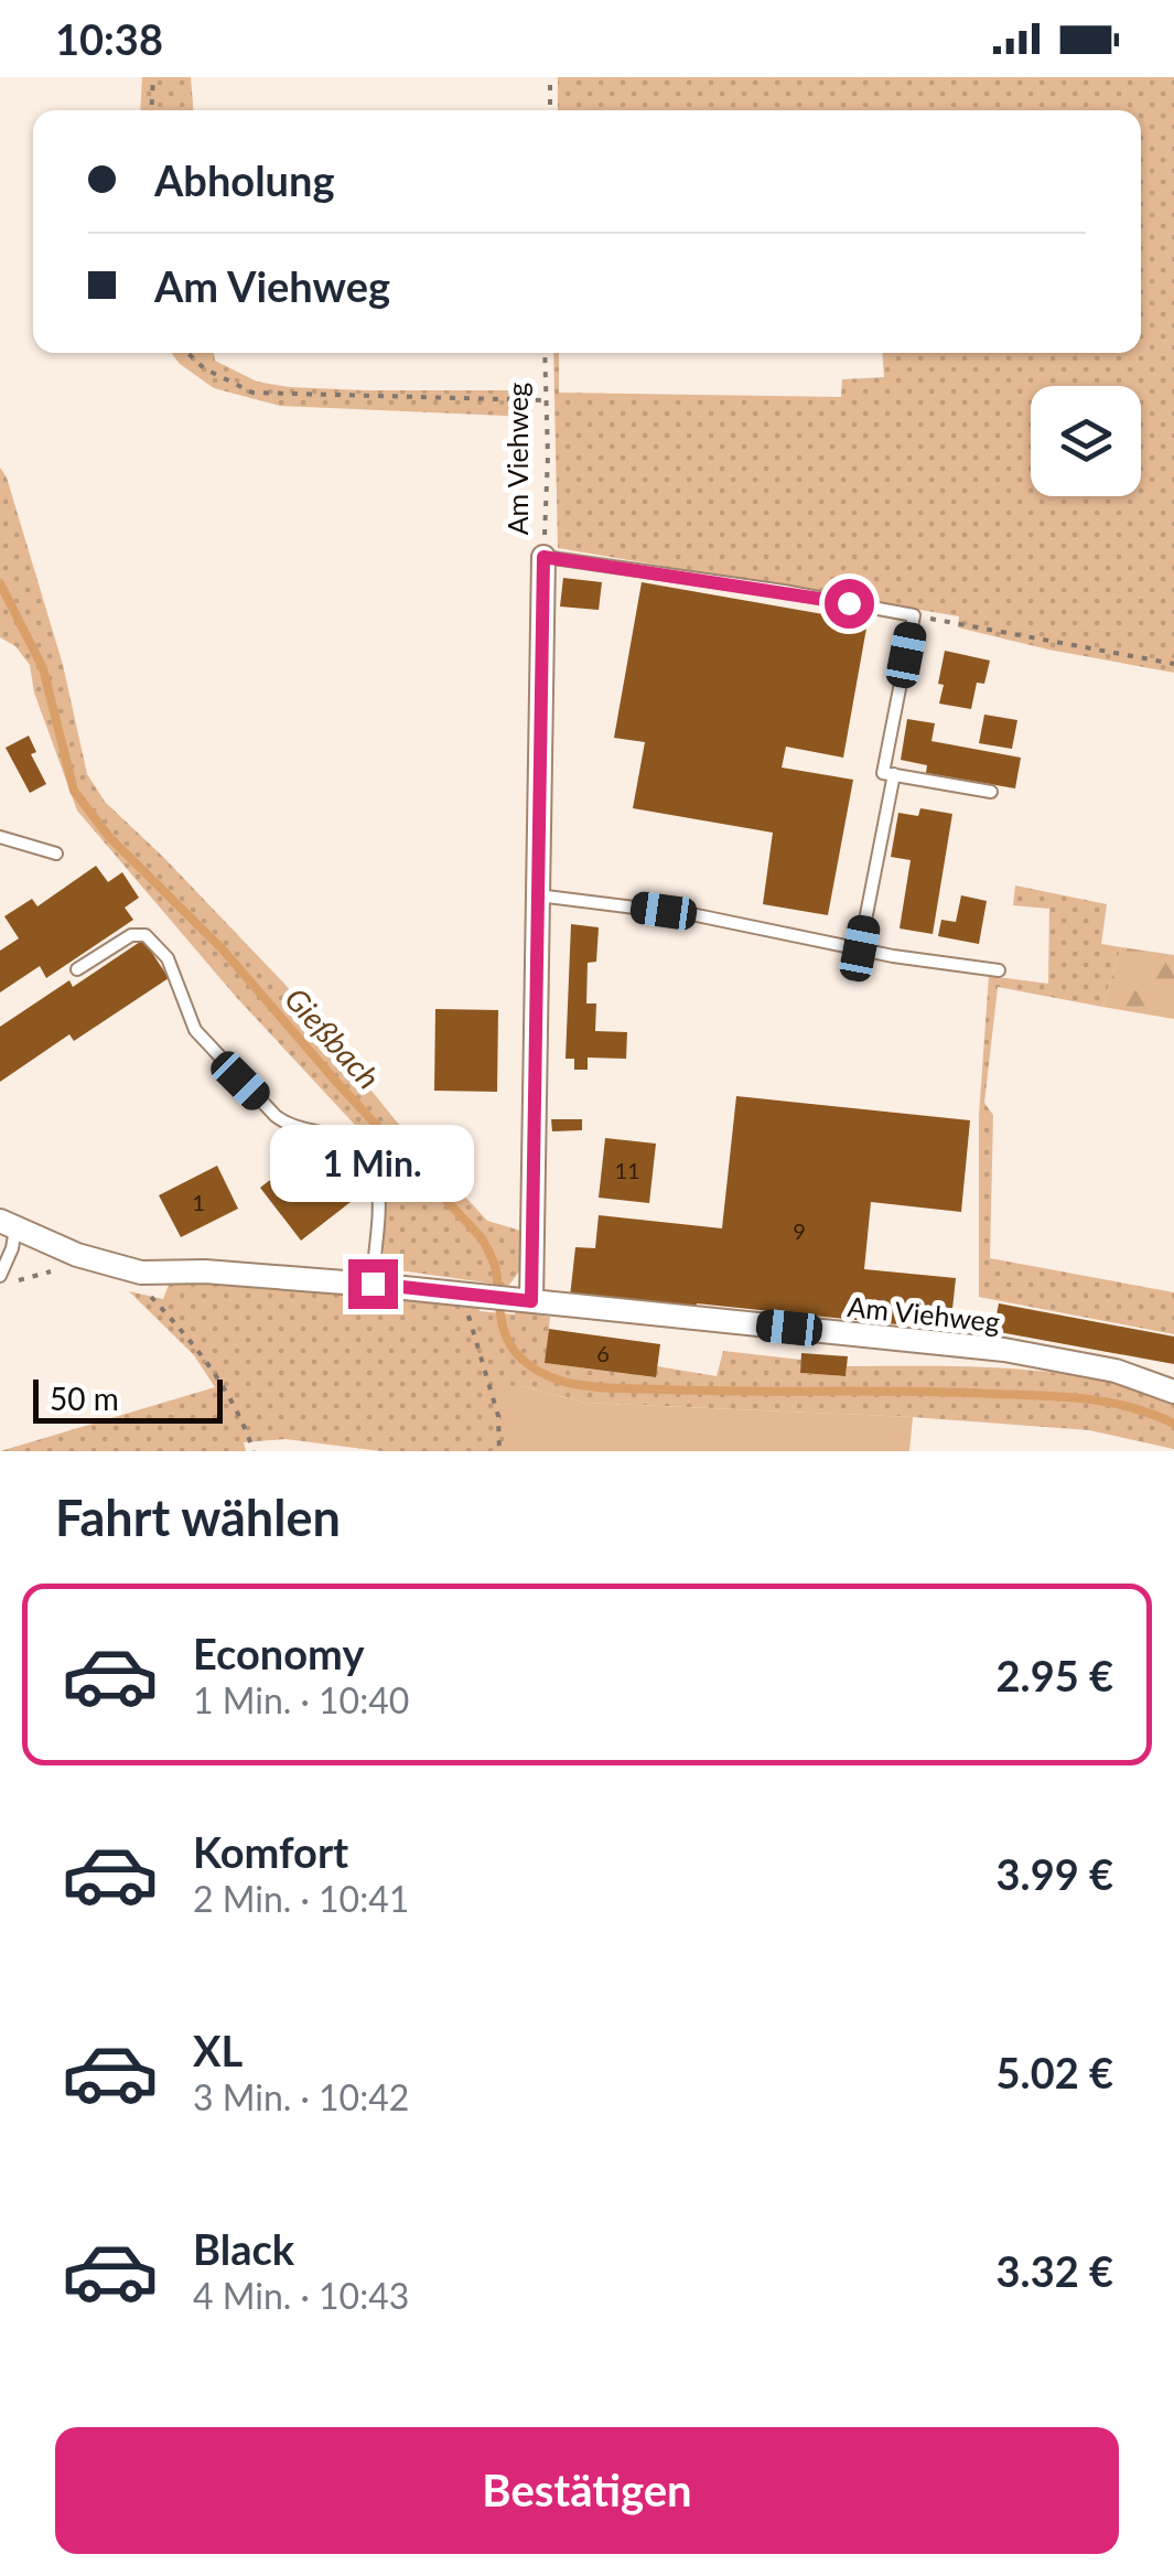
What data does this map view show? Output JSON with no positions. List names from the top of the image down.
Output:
{
  "streets": {
    "street": ["Am Viehweg"]
  },
  "water": ["Gießbach"],
  "house_numbers": [
    "11",
    "1",
    "9",
    "6"
  ],
  "scale_bar": "50 m",
  "page": {
    "status": "10:38",
    "banner": ["Abholung", "Am Viehweg"],
    "bubble": "1 Min.",
    "scale": "50 m",
    "heading": "Fahrt wählen",
    "list": [
      {
        "name": "Economy",
        "note": "1 Min. · 10:40",
        "value": "2.95 €"
      },
      {
        "name": "Komfort",
        "note": "2 Min. · 10:41",
        "value": "3.99 €"
      },
      {
        "name": "XL",
        "note": "3 Min. · 10:42",
        "value": "5.02 €"
      },
      {
        "name": "Black",
        "note": "4 Min. · 10:43",
        "value": "3.32 €"
      }
    ],
    "buttons": "Bestätigen"
  }
}
